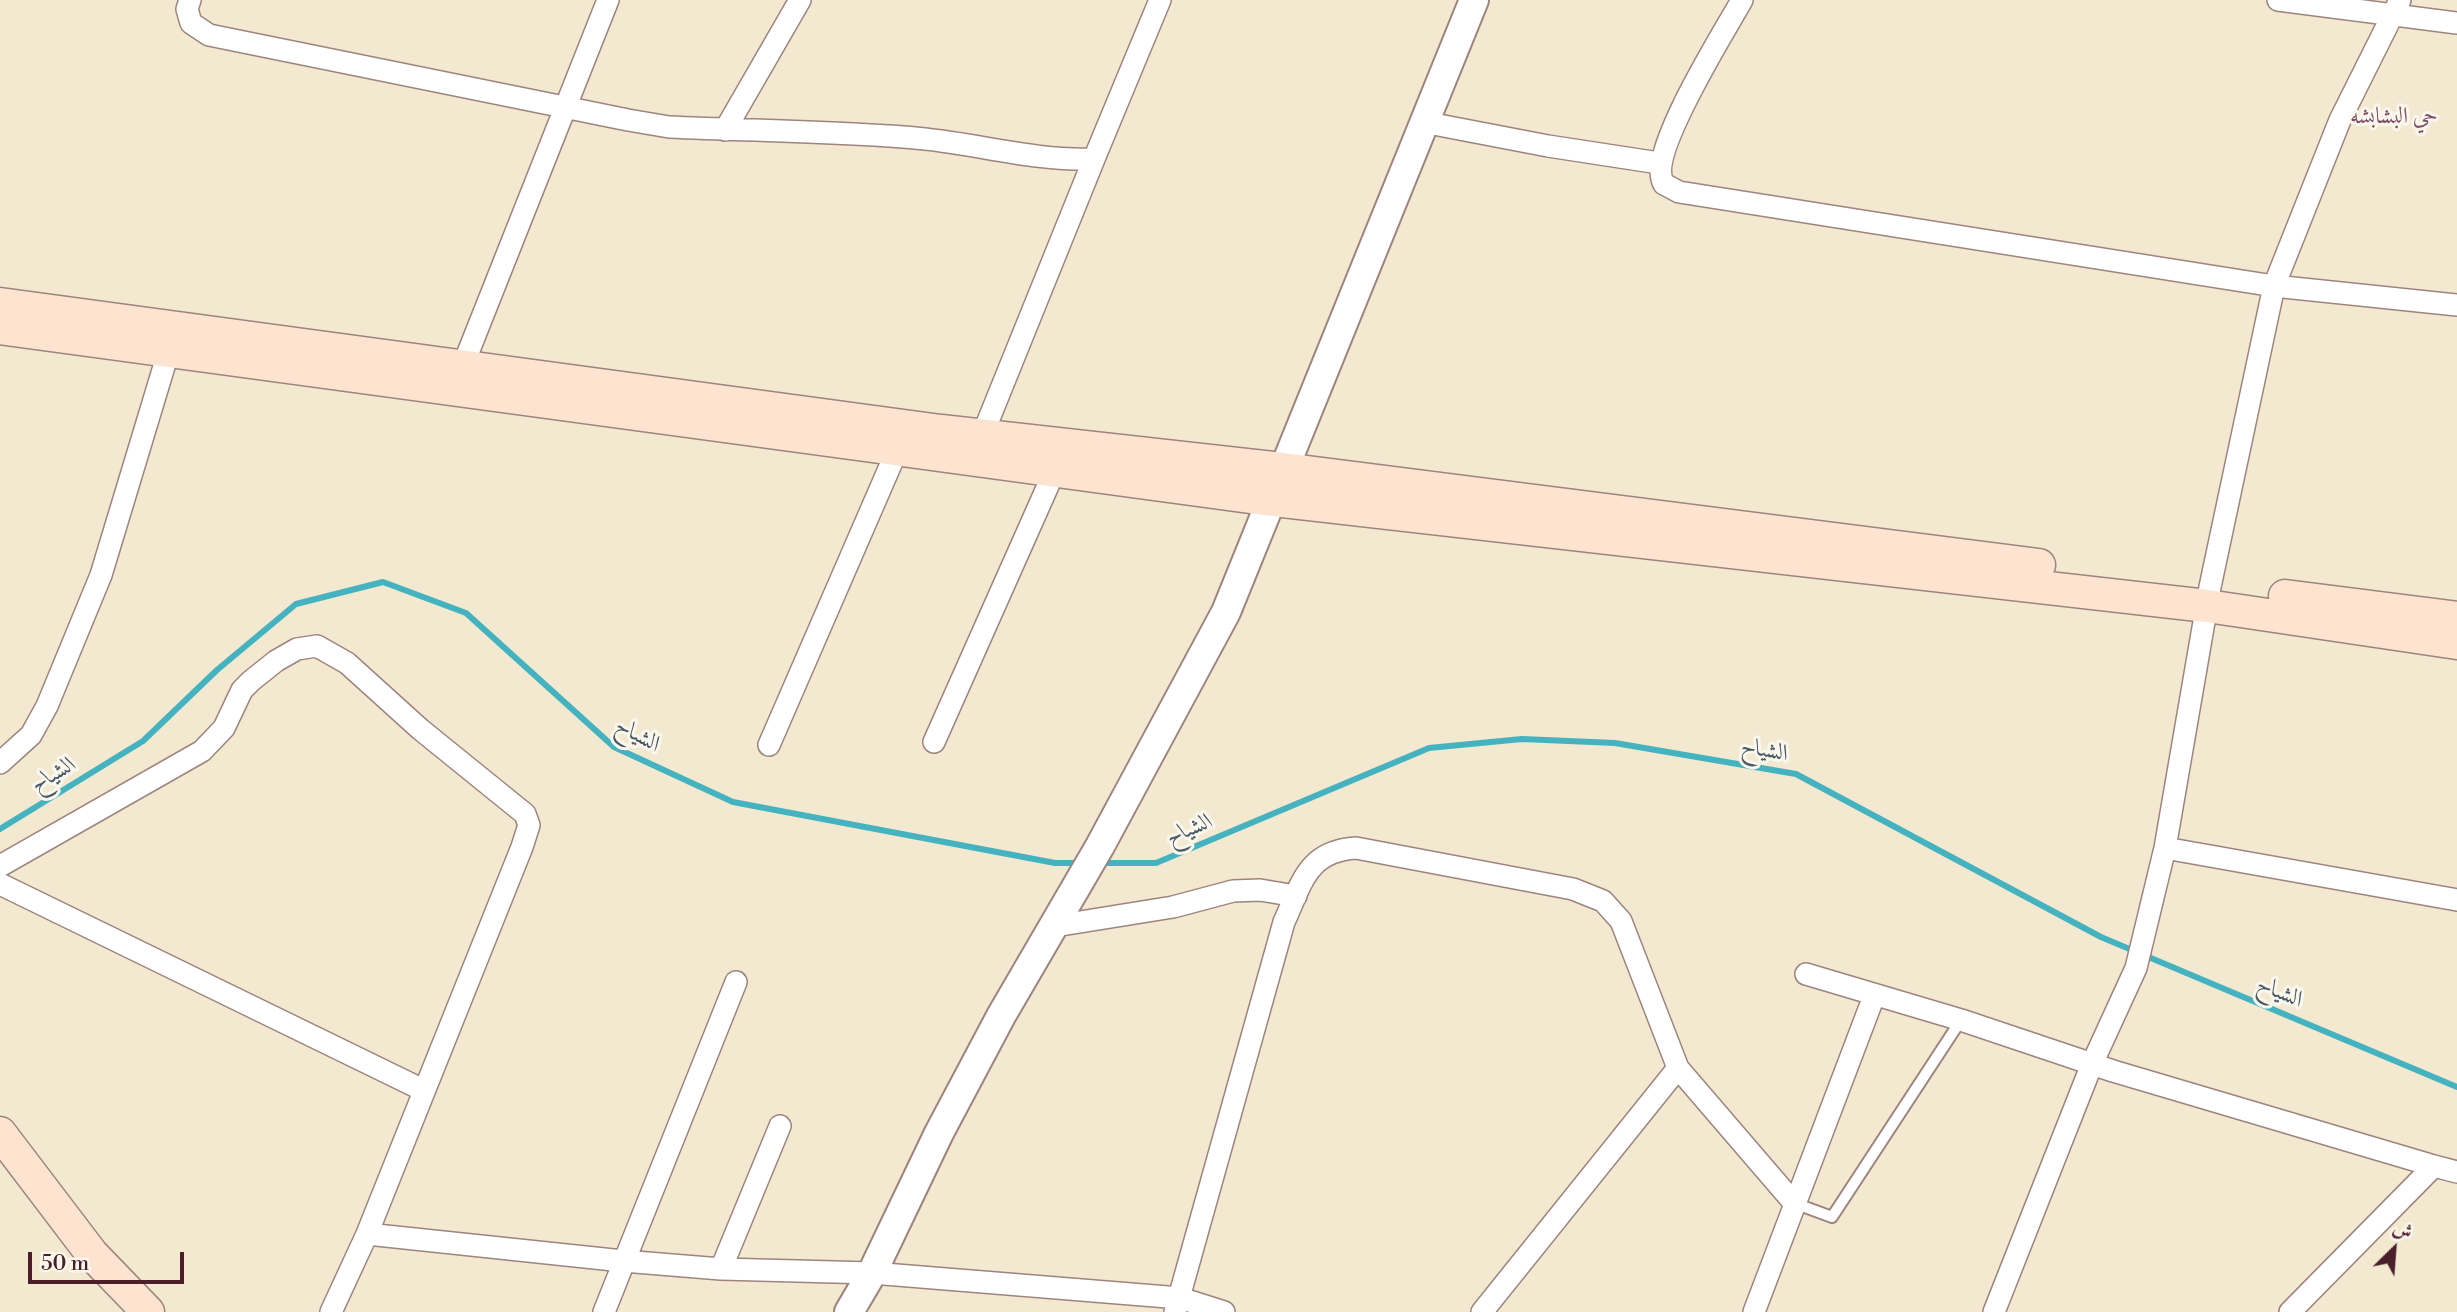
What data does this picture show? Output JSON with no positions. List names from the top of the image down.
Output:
{
  "districts": ["حي البشابشه"],
  "water": ["الشياح"],
  "scale_bar": "50 m",
  "north": "top right"
}
